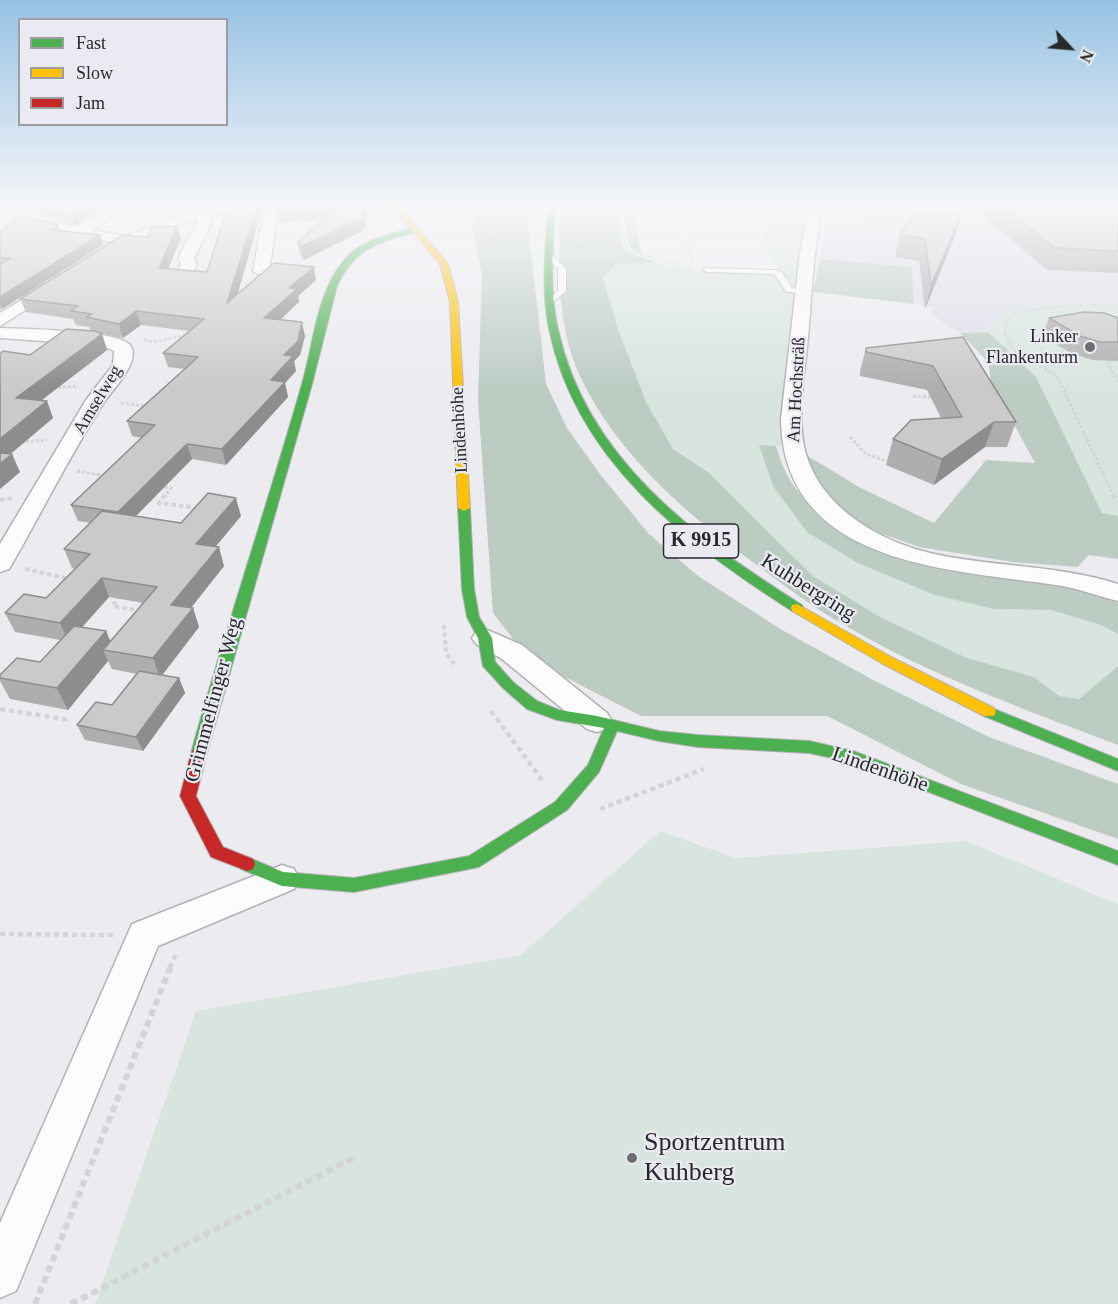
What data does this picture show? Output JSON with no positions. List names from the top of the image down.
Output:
{
  "streets": {
    "street": [
      "Am Hochsträß",
      "Amselweg",
      "Lindenhöhe",
      "K 9915",
      "Kuhbergring",
      "Grimmelfinger Weg"
    ]
  },
  "crossings": [
    ["Lindenhöhe", "Grimmelfinger Weg"]
  ],
  "places": ["Linker Flankenturm", "Sportzentrum Kuhberg"],
  "legend": ["Fast", "Slow", "Jam"],
  "north": "bottom right"
}
